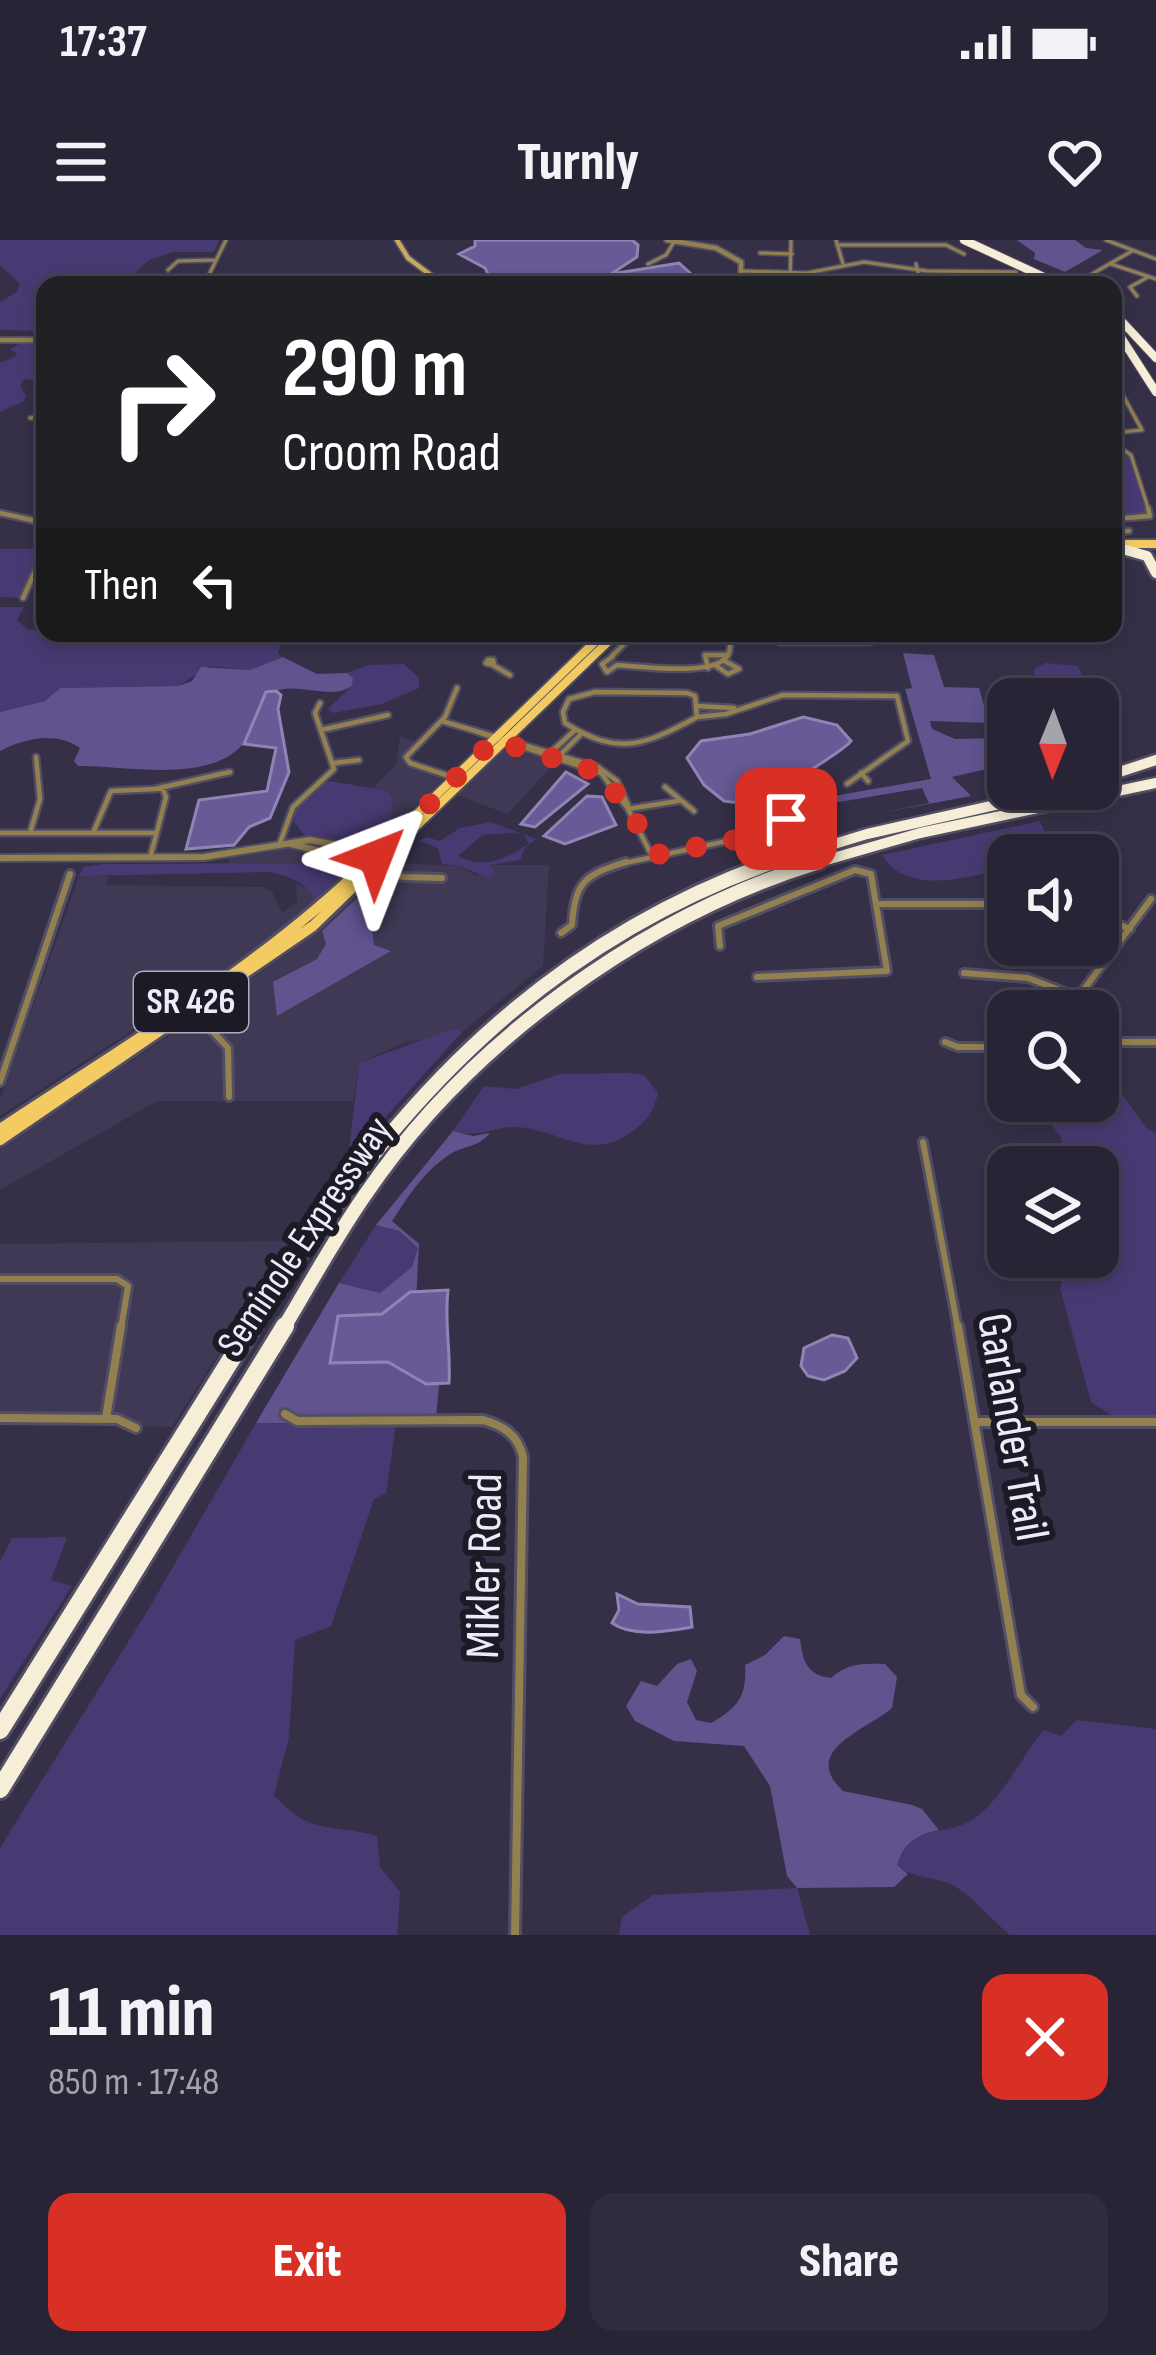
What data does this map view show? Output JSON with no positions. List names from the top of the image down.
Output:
{
  "streets": {
    "highway": ["Seminole Expressway"],
    "main road": ["SR 426"],
    "street": ["Garlander Trail", "Mikler Road"]
  },
  "north": "bottom",
  "page": {
    "status": "17:37",
    "header": "Turnly",
    "turn": ["290 m", "Croom Road"],
    "then": "Then",
    "heading": ["11 min", "850 m · 17:48"],
    "buttons": ["Exit", "Share"]
  }
}
